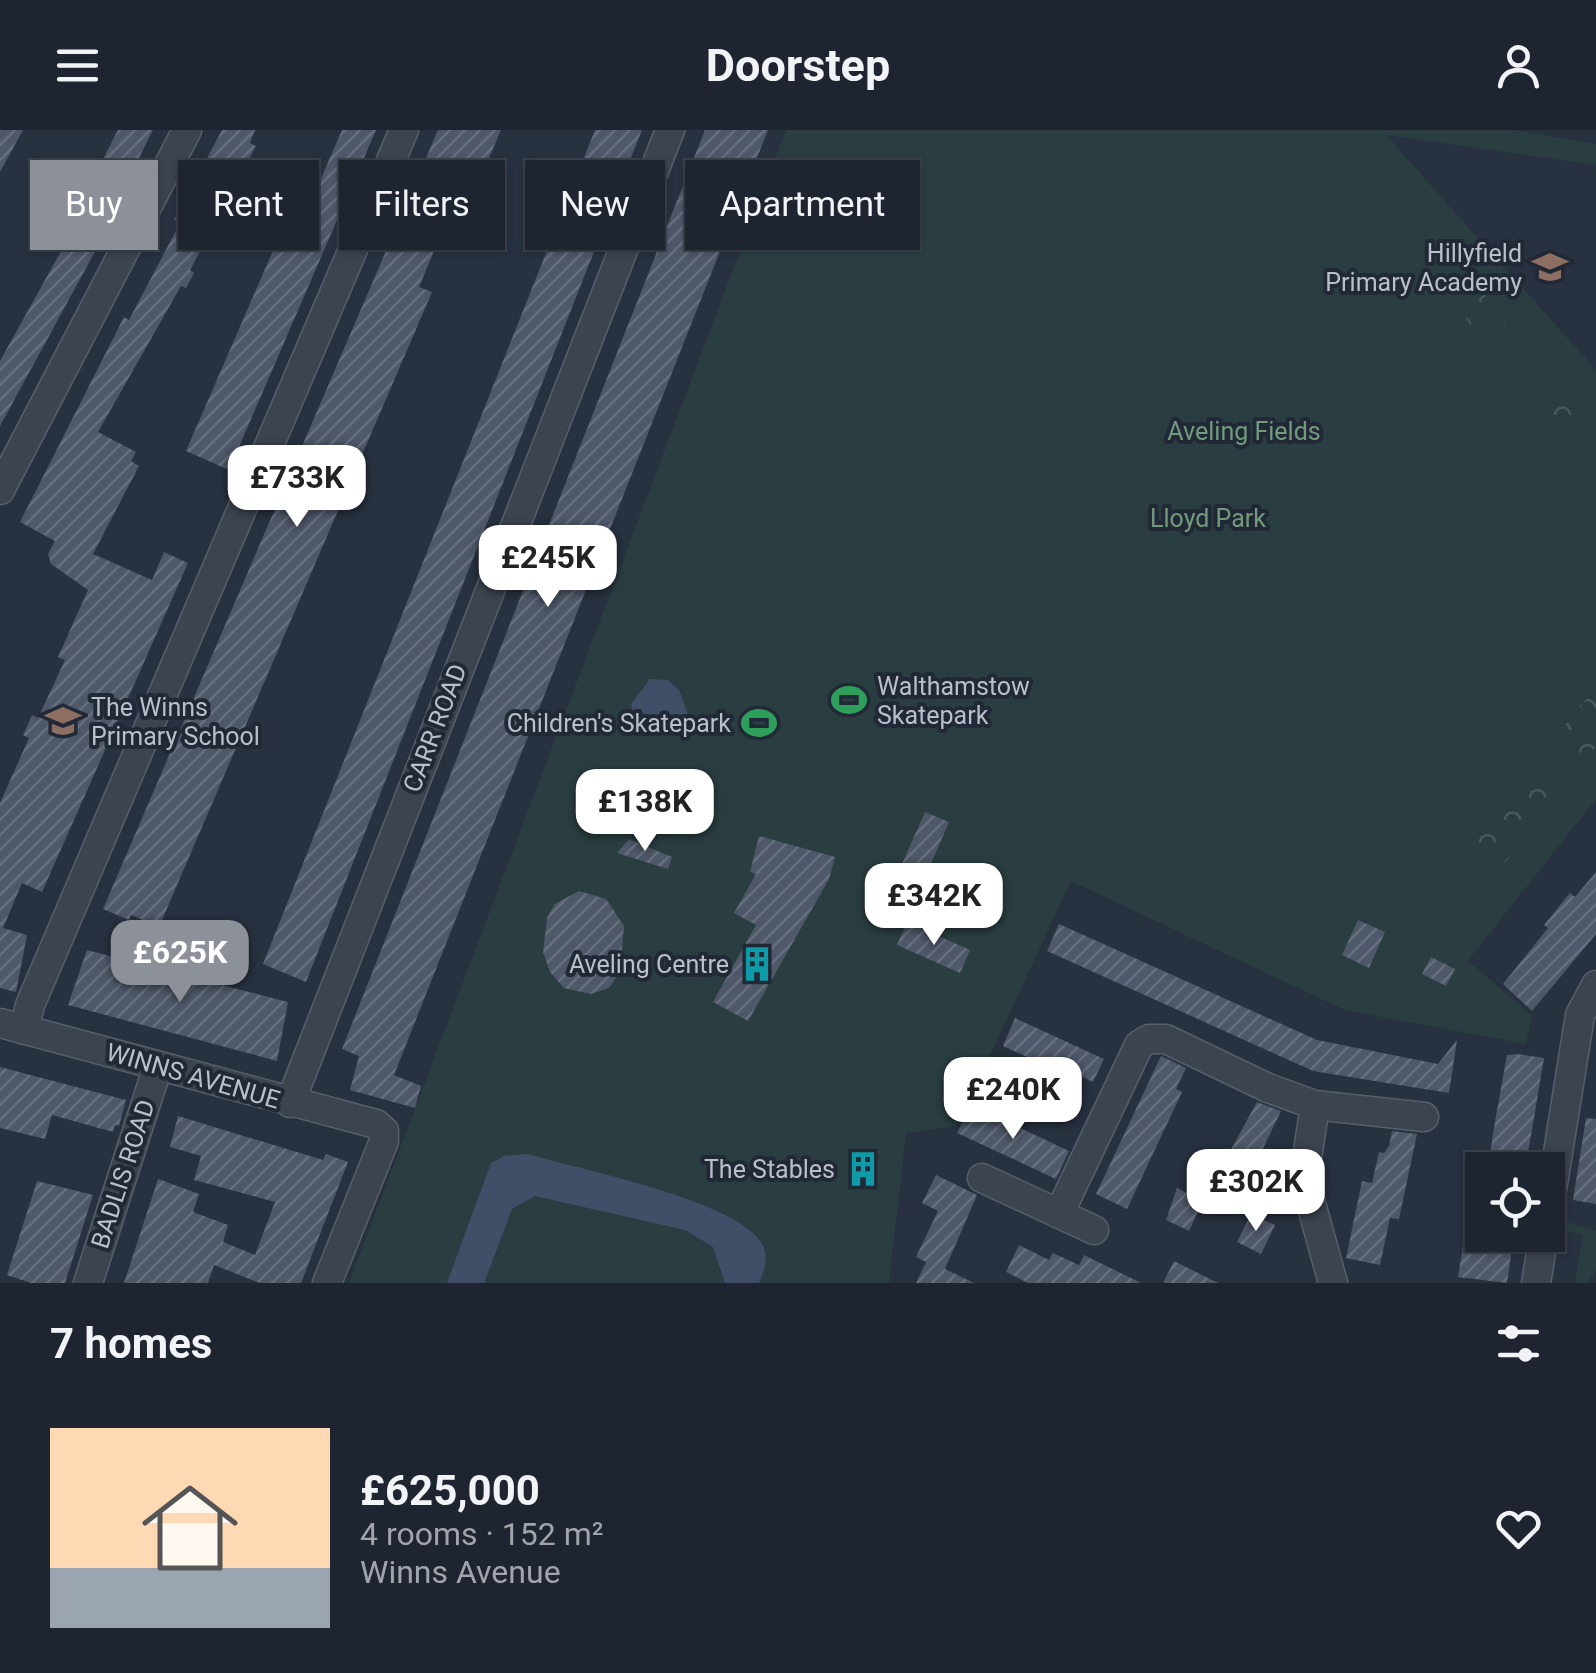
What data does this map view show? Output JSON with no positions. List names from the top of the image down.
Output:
{
  "streets": {
    "street": ["CARR ROAD", "WINNS AVENUE", "BADLIS ROAD"]
  },
  "crossings": [
    ["CARR ROAD", "WINNS AVENUE"],
    ["WINNS AVENUE", "BADLIS ROAD"]
  ],
  "parks": ["Aveling Fields", "Lloyd Park"],
  "places": {
    "school or university": ["Hillyfield Primary Academy", "The Winns Primary School"],
    "sports": ["Walthamstow Skatepark", "Children's Skatepark"],
    "building": ["Aveling Centre", "The Stables"]
  },
  "page": {
    "header": "Doorstep",
    "chip": [
      "Buy",
      "Rent",
      "Filters",
      "New",
      "Apartment"
    ],
    "price": [
      "£733K",
      "£245K",
      "£138K",
      "£342K",
      "£625K",
      "£240K",
      "£302K"
    ],
    "heading": "7 homes",
    "list": [
      {
        "name": "£625,000",
        "note": "4 rooms · 152 m² · Winns Avenue"
      }
    ]
  }
}
